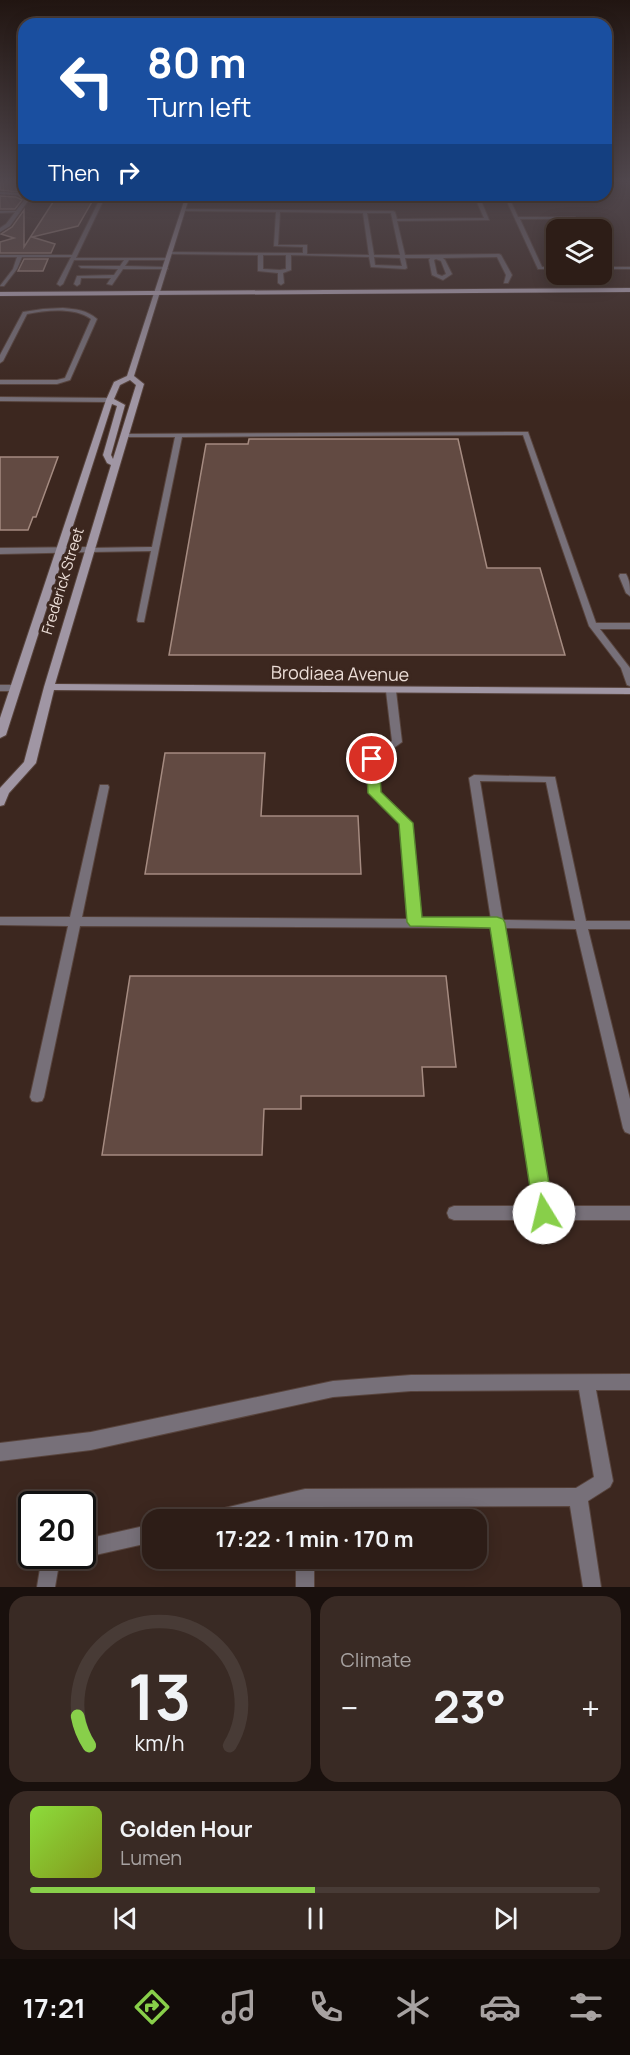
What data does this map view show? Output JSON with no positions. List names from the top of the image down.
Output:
{
  "streets": {
    "main road": ["Frederick Street", "Brodiaea Avenue"]
  },
  "crossings": [
    ["Frederick Street", "Brodiaea Avenue"]
  ],
  "page": {
    "turn": ["80 m", "Turn left"],
    "then": "Then",
    "limit": "20",
    "trip": "17:22 · 1 min · 170 m",
    "tile": "Climate",
    "heat": ["−", "23°", "+"],
    "song": ["Golden Hour", "Lumen"],
    "tabs": "17:21",
    "gauge": ["13", "km/h"]
  }
}
